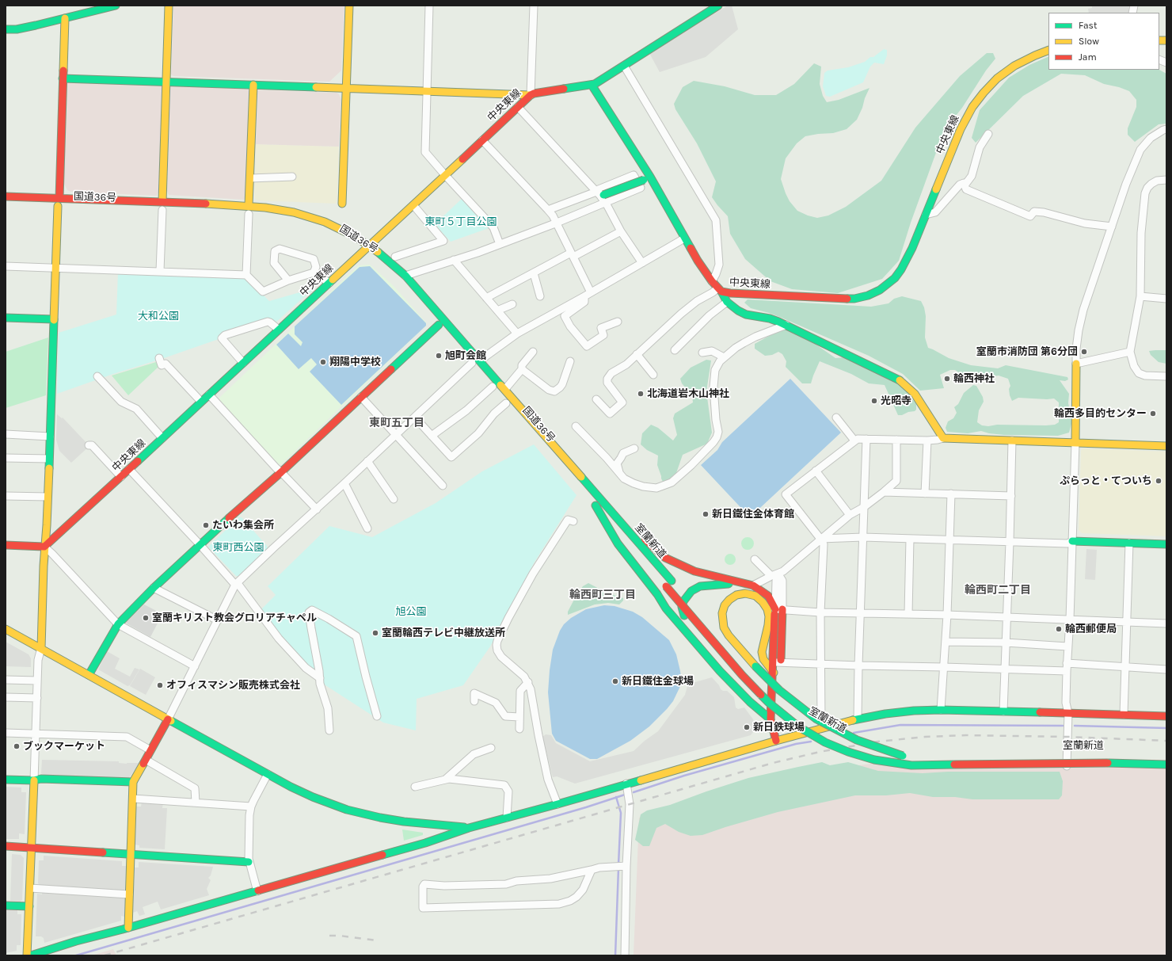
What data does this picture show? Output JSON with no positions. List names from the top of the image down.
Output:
{
  "streets": {
    "main road": ["中央東線", "国道36号", "室蘭新道"]
  },
  "crossings": [
    ["中央東線", "国道36号"],
    ["国道36号", "室蘭新道"]
  ],
  "districts": ["東町五丁目", "輪西町二丁目", "輪西町三丁目"],
  "parks": [
    "東町５丁目公園",
    "大和公園",
    "東町西公園",
    "旭公園"
  ],
  "places": [
    "室蘭市消防団 第6分団",
    "旭町会館",
    "翔陽中学校",
    "輪西神社",
    "北海道岩木山神社",
    "光昭寺",
    "輪西多目的センター",
    "ぷらっと・てついち",
    "新日鐵住金体育館",
    "たいわ集会所",
    "室蘭キリスト教会グロリアチャペル",
    "輪西郵便局",
    "室蘭輪西テレビ中継放送所",
    "新日鐵住金球場",
    "オフィスマシン販売株式会社",
    "新日鉄球場",
    "ブックマーケット"
  ],
  "legend": ["Fast", "Slow", "Jam"]
}
